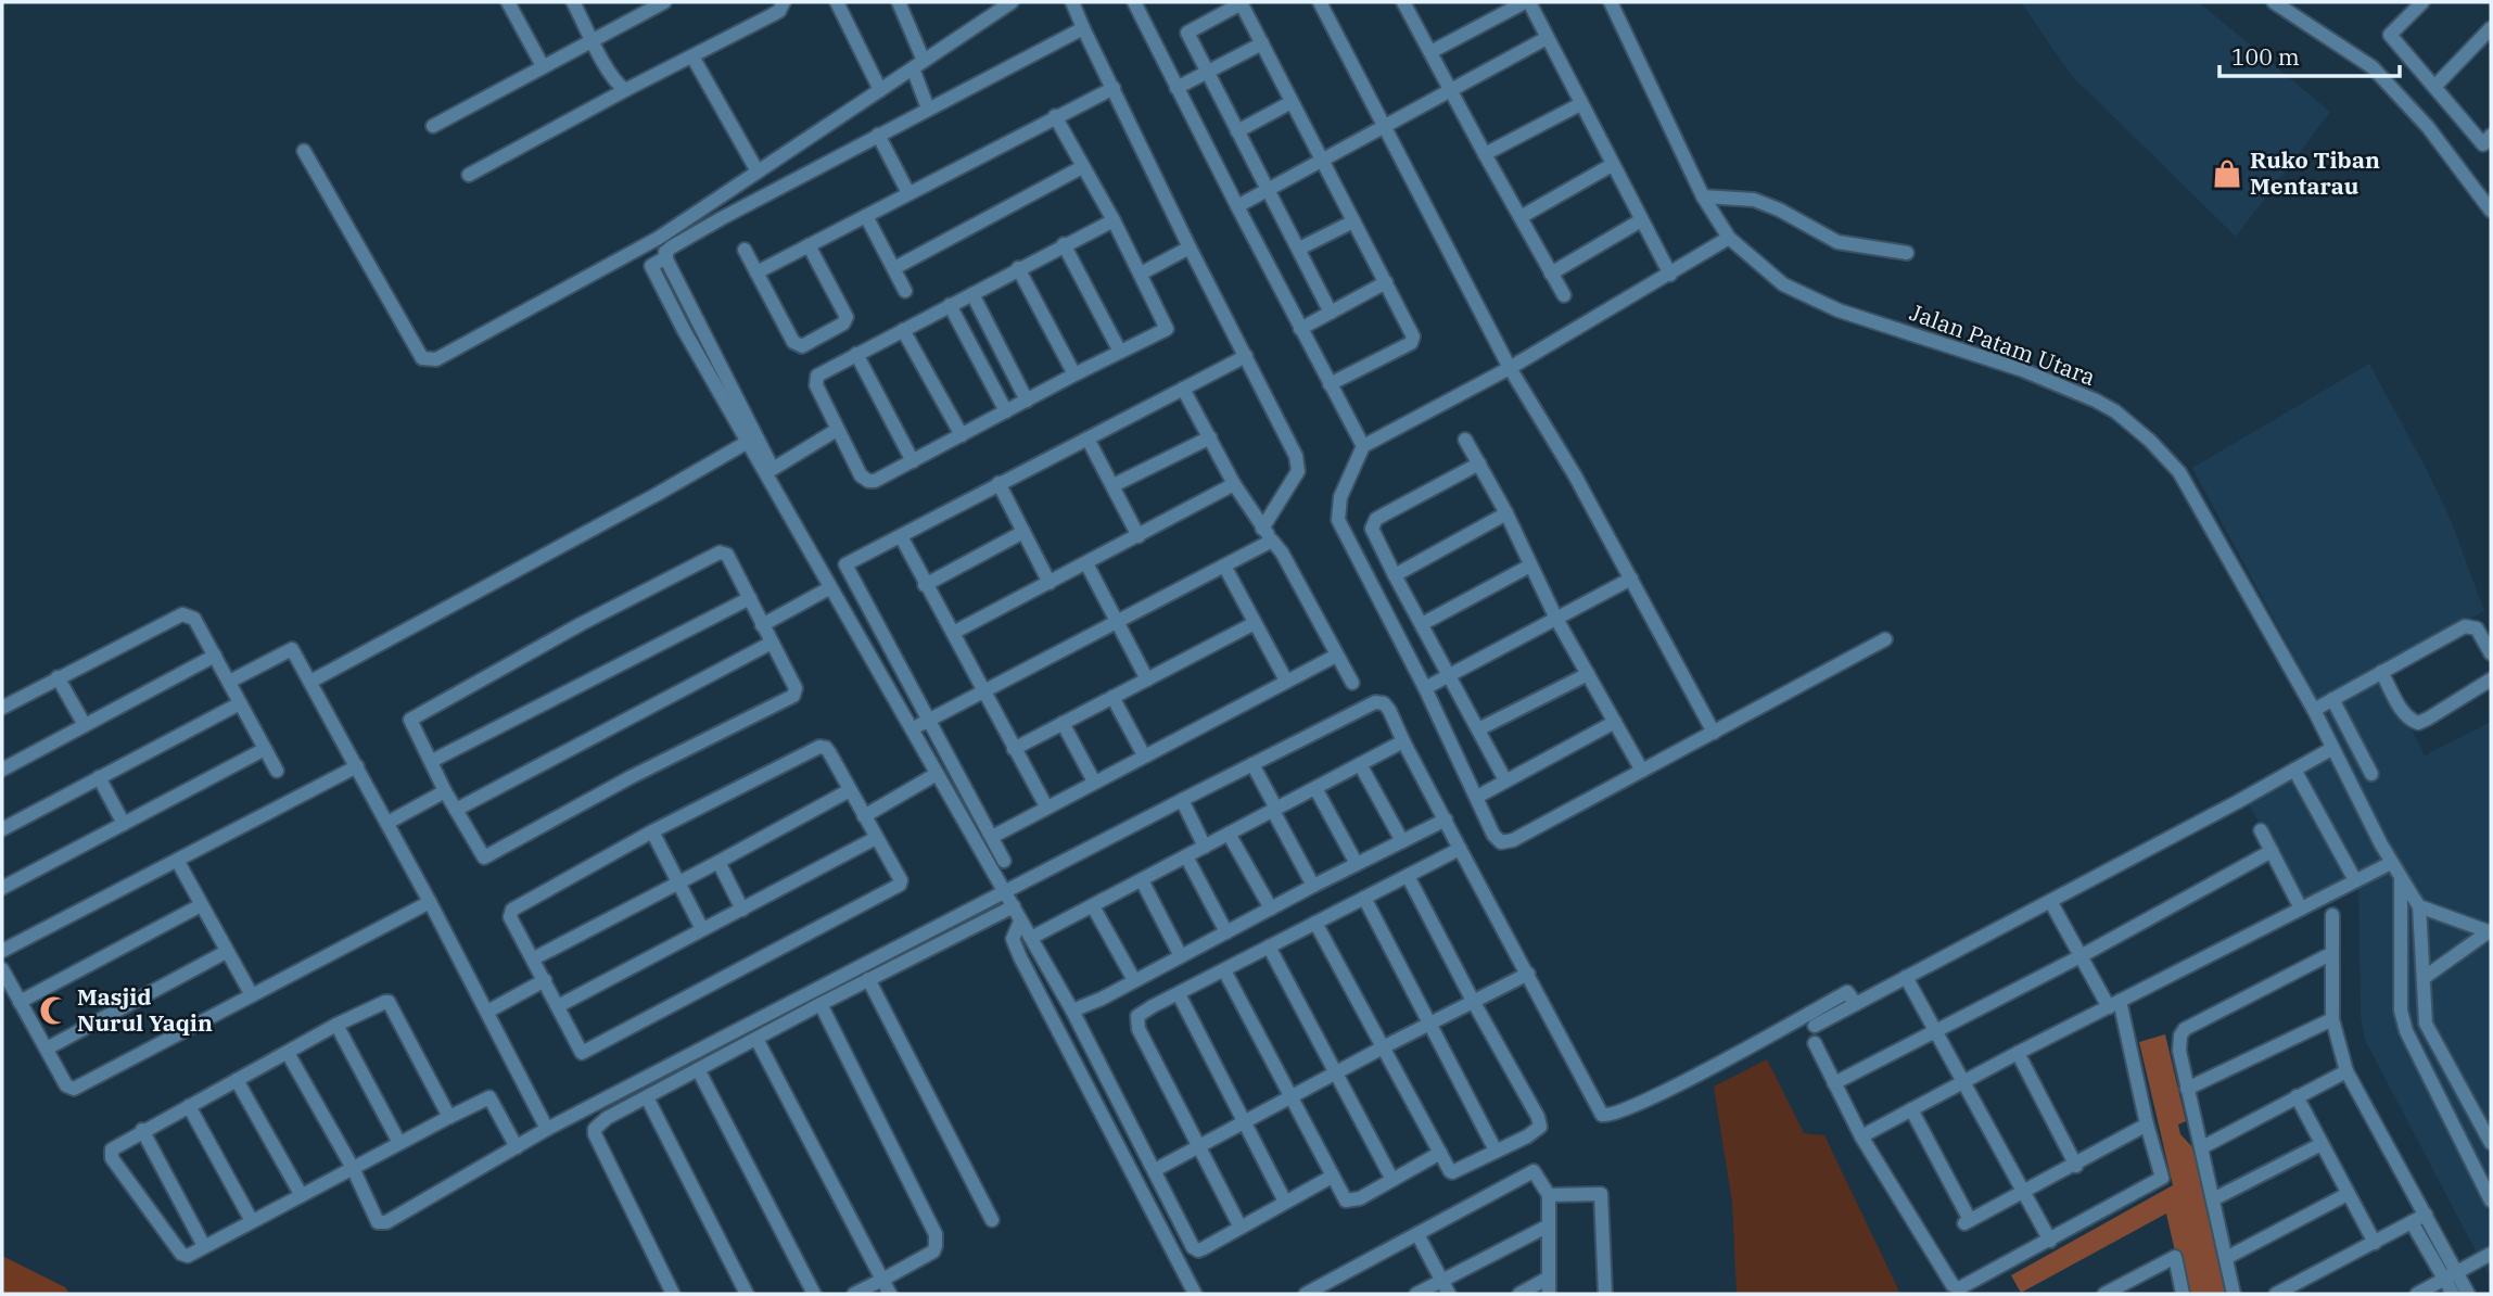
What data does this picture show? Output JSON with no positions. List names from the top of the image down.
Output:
{
  "streets": {
    "street": ["Jalan Patam Utara"]
  },
  "places": {
    "shop": ["Ruko Tiban Mentarau"],
    "mosque": ["Masjid Nurul Yaqin"]
  },
  "scale_bar": "100 m"
}
